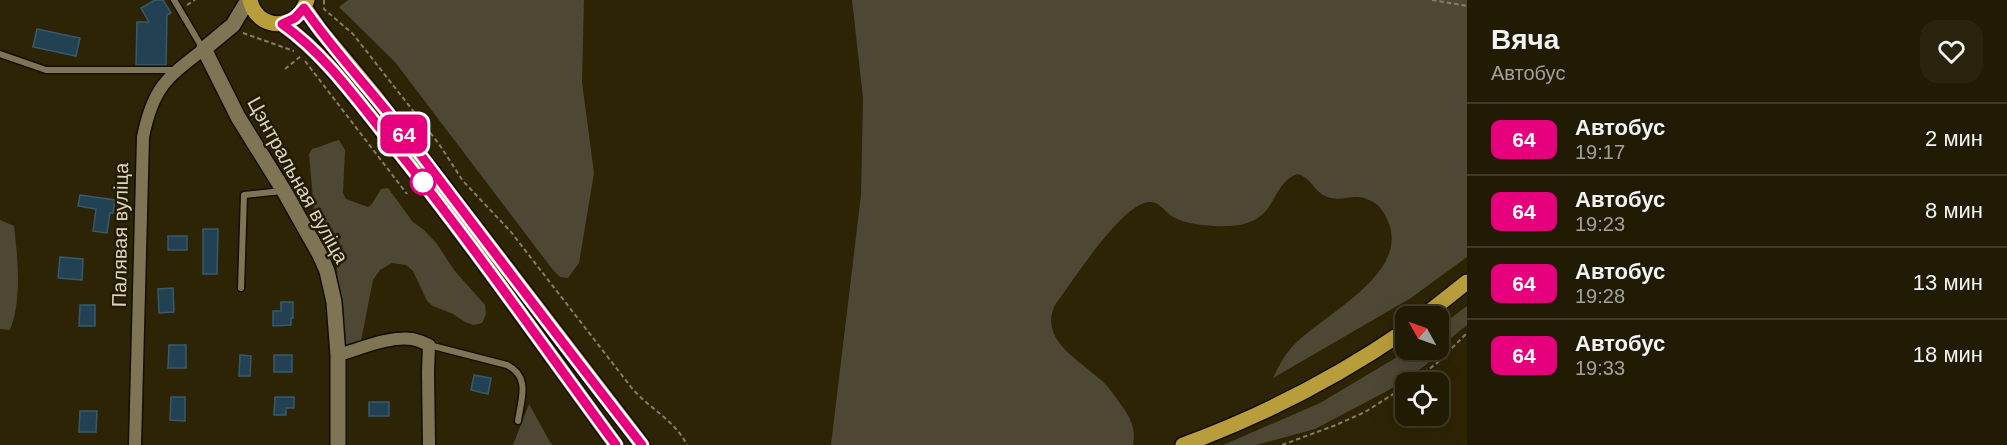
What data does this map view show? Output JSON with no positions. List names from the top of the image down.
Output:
{
  "streets": {
    "street": ["Цэнтральная вуліца", "Палявая вуліца"]
  },
  "crossings": [
    ["Цэнтральная вуліца", "Палявая вуліца"]
  ],
  "lines": ["bus line 64"],
  "north": "top left",
  "page": {
    "on_map": "64",
    "heading": ["Вяча", "Автобус"],
    "list": [
      {
        "mark": "64",
        "name": "Автобус",
        "note": "19:17",
        "value": "2 мин"
      },
      {
        "mark": "64",
        "name": "Автобус",
        "note": "19:23",
        "value": "8 мин"
      },
      {
        "mark": "64",
        "name": "Автобус",
        "note": "19:28",
        "value": "13 мин"
      },
      {
        "mark": "64",
        "name": "Автобус",
        "note": "19:33",
        "value": "18 мин"
      }
    ]
  }
}
